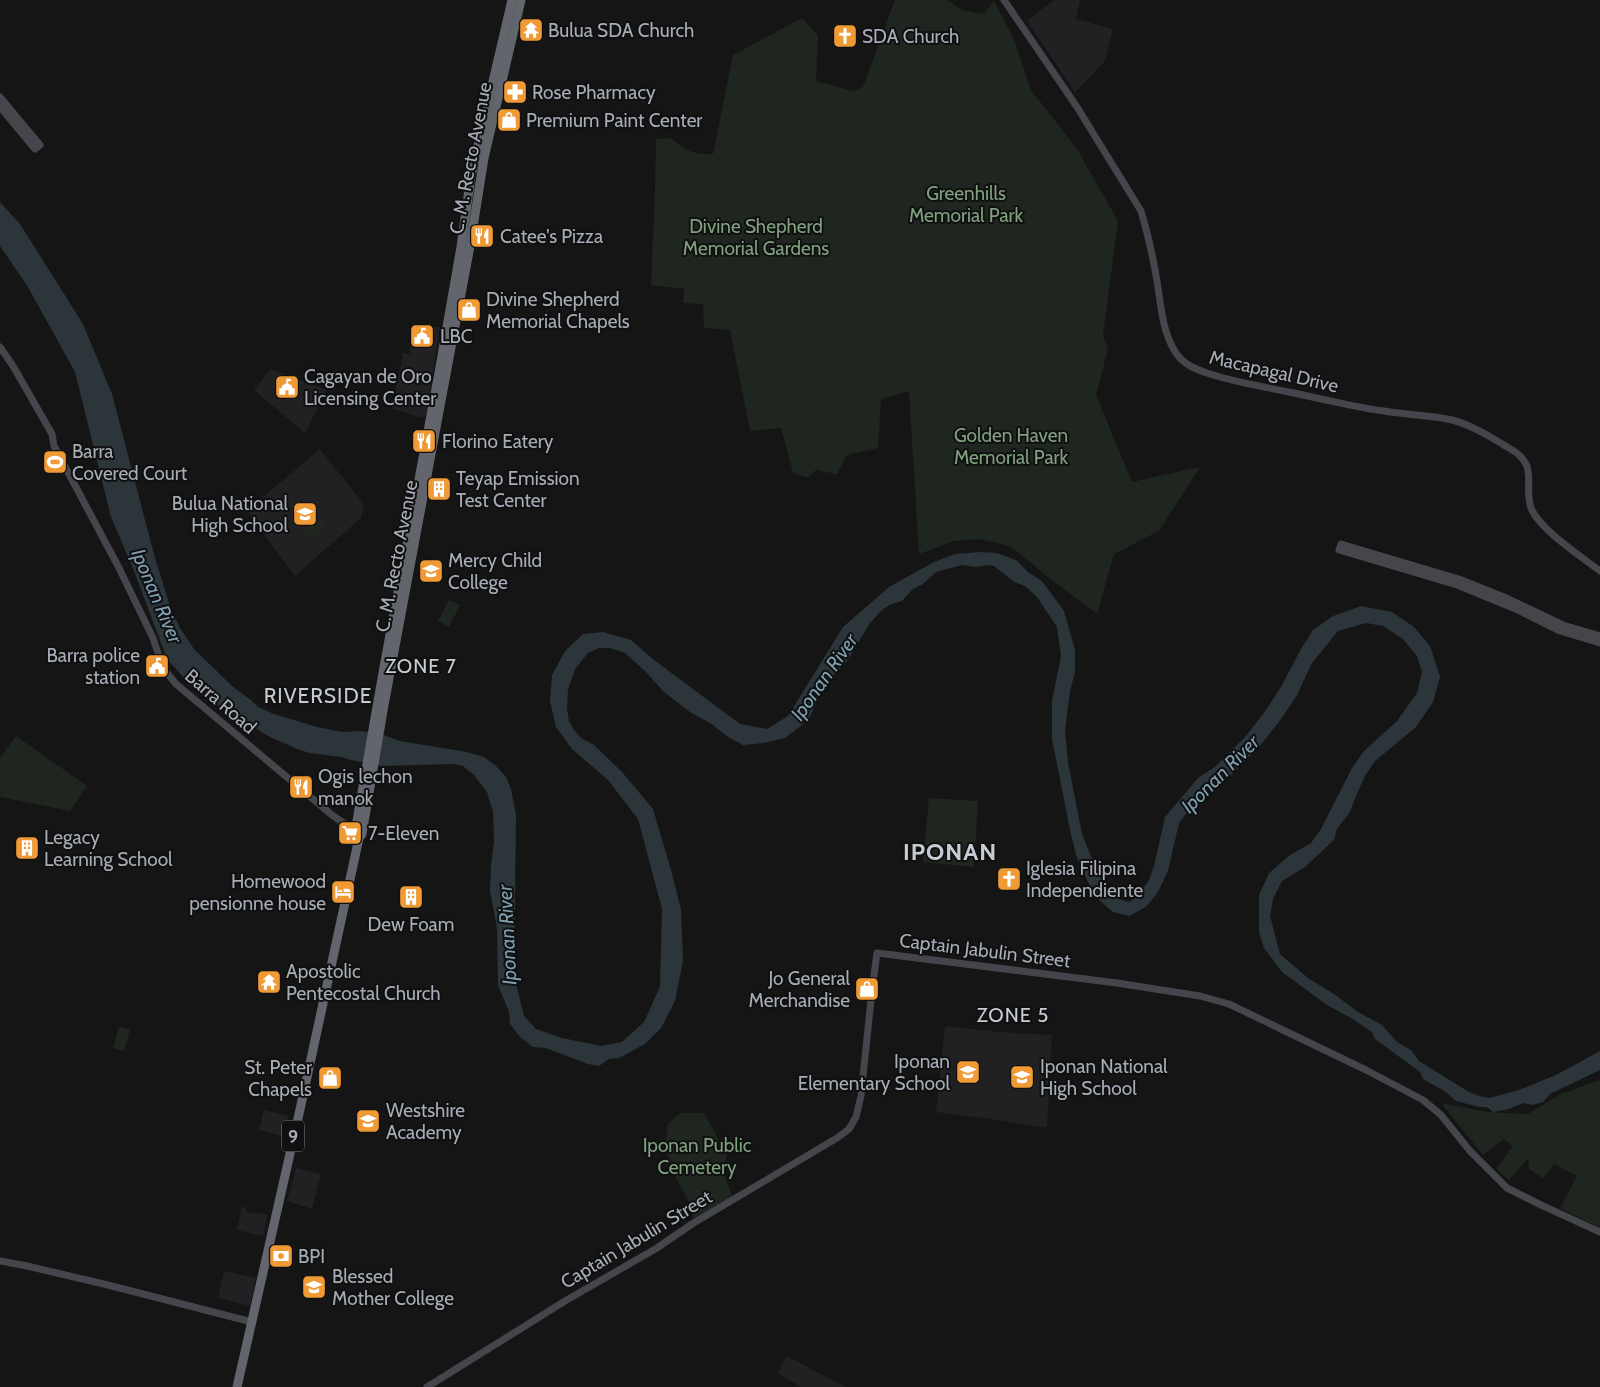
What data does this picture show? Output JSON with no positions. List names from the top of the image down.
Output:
{
  "streets": {
    "highway": ["C. M. Recto Avenue", "9"],
    "street": ["Macapagal Drive", "Barra Road", "Captain Jabulin Street"]
  },
  "crossings": [
    ["C. M. Recto Avenue", "Barra Road"],
    ["C. M. Recto Avenue", "9"],
    ["Barra Road", "9"]
  ],
  "districts": [
    "ZONE 7",
    "RIVERSIDE",
    "IPONAN",
    "ZONE 5"
  ],
  "water": ["Iponan River"],
  "parks": [
    "Greenhills Memorial Park",
    "Divine Shepherd Memorial Gardens",
    "Golden Haven Memorial Park",
    "Iponan Public Cemetery"
  ],
  "places": {
    "temple": ["Bulua SDA Church", "Apostolic Pentecostal Church"],
    "church": ["SDA Church", "Iglesia Filipina Independiente"],
    "pharmacy": ["Rose Pharmacy"],
    "shop": [
      "Premium Paint Center",
      "Divine Shepherd Memorial Chapels",
      "Jo General Merchandise",
      "St. Peter Chapels"
    ],
    "restaurant": ["Catee's Pizza", "Florino Eatery", "Ogis lechon manok"],
    "public building": ["LBC", "Cagayan de Oro Licensing Center", "Barra police station"],
    "sports": ["Barra Covered Court"],
    "building": ["Teyap Emission Test Center", "Legacy Learning School", "Dew Foam"],
    "school or university": [
      "Bulua National High School",
      "Mercy Child College",
      "Iponan Elementary School",
      "Iponan National High School",
      "Westshire Academy",
      "Blessed Mother College"
    ],
    "supermarket": ["7-Eleven"],
    "hotel": ["Homewood pensionne house"],
    "bank": ["BPI"]
  }
}
